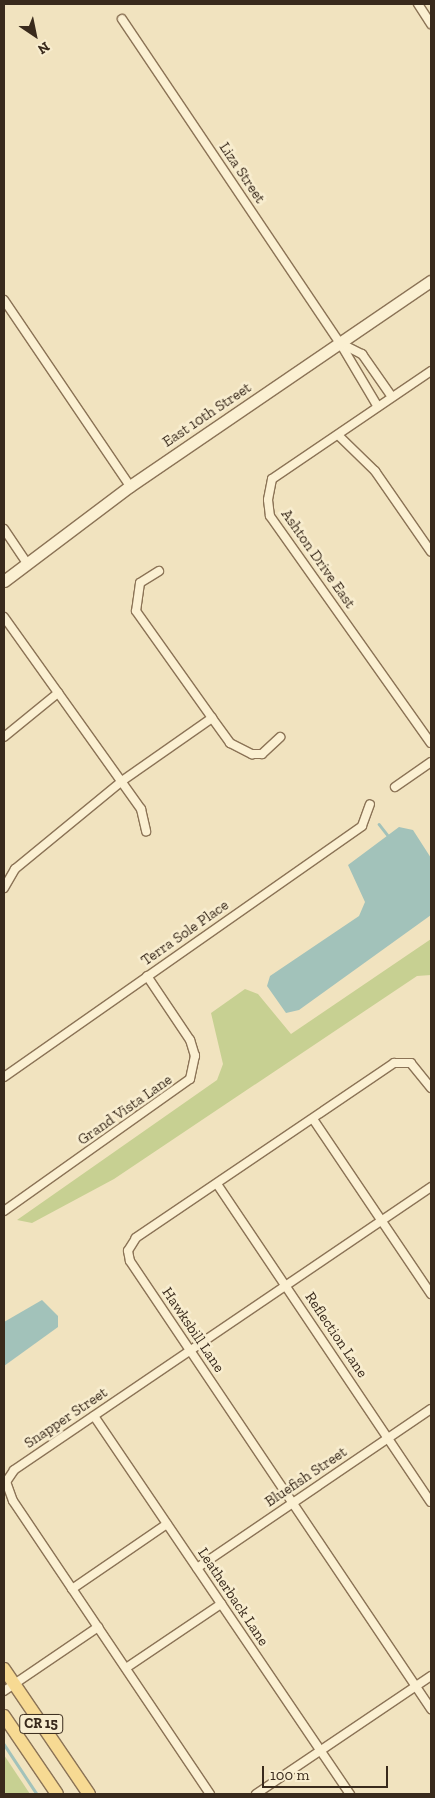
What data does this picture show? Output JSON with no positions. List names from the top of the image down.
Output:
{
  "streets": {
    "main road": ["CR 15"],
    "street": [
      "Liza Street",
      "East 10th Street",
      "Ashton Drive East",
      "Terra Sole Place",
      "Grand Vista Lane",
      "Hawksbill Lane",
      "Reflection Lane",
      "Snapper Street",
      "Bluefish Street",
      "Leatherback Lane"
    ]
  },
  "crossings": [
    ["Liza Street", "East 10th Street"],
    ["Liza Street", "Ashton Drive East"],
    ["Terra Sole Place", "Grand Vista Lane"],
    ["Hawksbill Lane", "Reflection Lane"],
    ["Hawksbill Lane", "Snapper Street"],
    ["Hawksbill Lane", "Bluefish Street"],
    ["Reflection Lane", "Snapper Street"],
    ["Reflection Lane", "Bluefish Street"],
    ["Snapper Street", "Leatherback Lane"],
    ["Bluefish Street", "Leatherback Lane"]
  ],
  "scale_bar": "100 m",
  "north": "bottom right"
}
